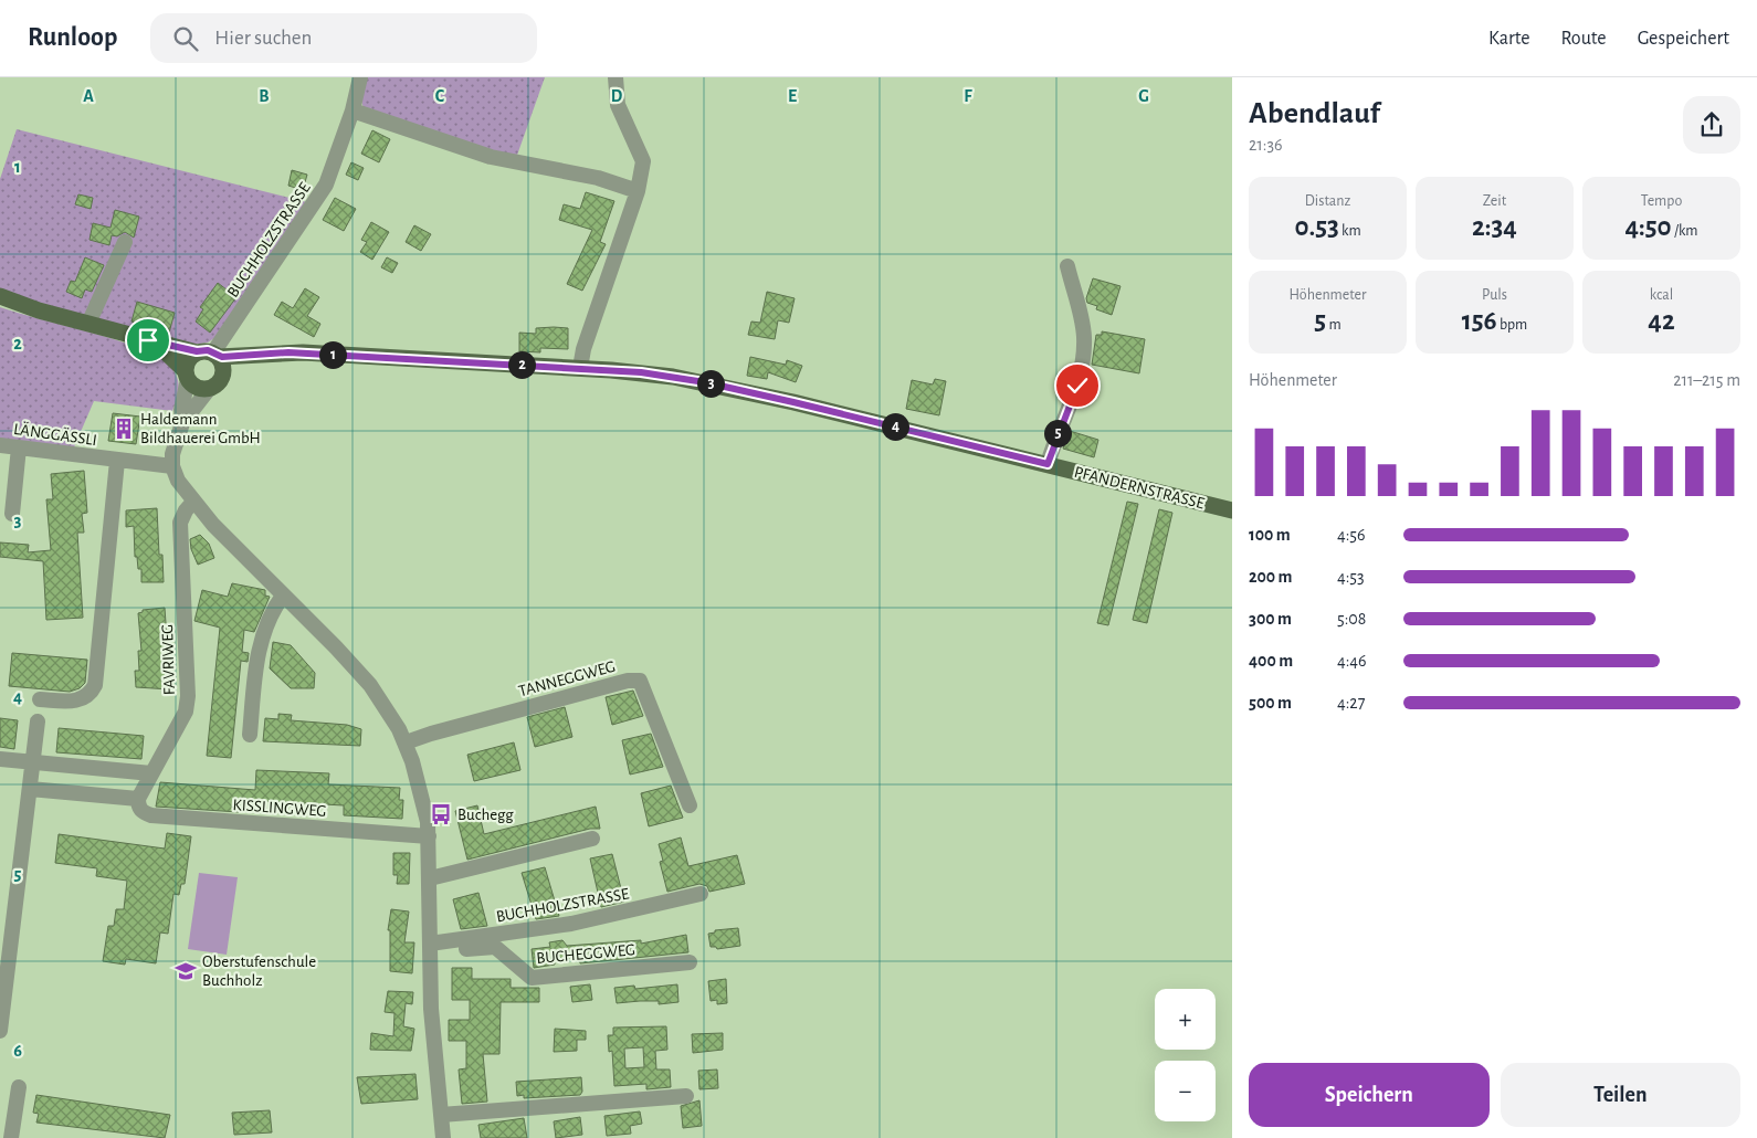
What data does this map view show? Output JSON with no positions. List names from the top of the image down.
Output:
{
  "streets": {
    "main road": ["PFANDERNSTRASSE"],
    "street": [
      "BUCHHOLZSTRASSE",
      "LÄNGGÄSSLI",
      "FAVRIWEG",
      "TANNEGGWEG",
      "KISSLINGWEG",
      "BUCHEGGWEG"
    ]
  },
  "crossings": [
    ["BUCHHOLZSTRASSE", "PFANDERNSTRASSE"],
    ["BUCHHOLZSTRASSE", "BUCHEGGWEG"],
    ["FAVRIWEG", "KISSLINGWEG"]
  ],
  "places": {
    "building": ["Haldemann Bildhauerei GmbH"],
    "bus stop": ["Buchegg"],
    "school or university": ["Oberstufenschule Buchholz"]
  },
  "page": {
    "header": "Runloop",
    "search": "Hier suchen",
    "nav": ["Karte", "Route", "Gespeichert"],
    "heading": ["Abendlauf", "21:36"],
    "stats": [
      ["Distanz", "0.53 km"],
      ["Zeit", "2:34"],
      ["Tempo", "4:50 /km"],
      ["Höhenmeter", "5 m"],
      ["Puls", "156 bpm"],
      ["kcal", "42"]
    ],
    "pins": [
      "1",
      "2",
      "3",
      "4",
      "5"
    ],
    "chart": ["Höhenmeter", "211–215 m"],
    "list": [
      {
        "name": "100 m",
        "note": "4:56"
      },
      {
        "name": "200 m",
        "note": "4:53"
      },
      {
        "name": "300 m",
        "note": "5:08"
      },
      {
        "name": "400 m",
        "note": "4:46"
      },
      {
        "name": "500 m",
        "note": "4:27"
      }
    ],
    "map_buttons": ["+", "−"],
    "buttons": ["Speichern", "Teilen"]
  },
  "grid": {
    "columns": [
      "A",
      "B",
      "C",
      "D",
      "E",
      "F",
      "G"
    ],
    "rows": [
      "1",
      "2",
      "3",
      "4",
      "5",
      "6"
    ]
  }
}
